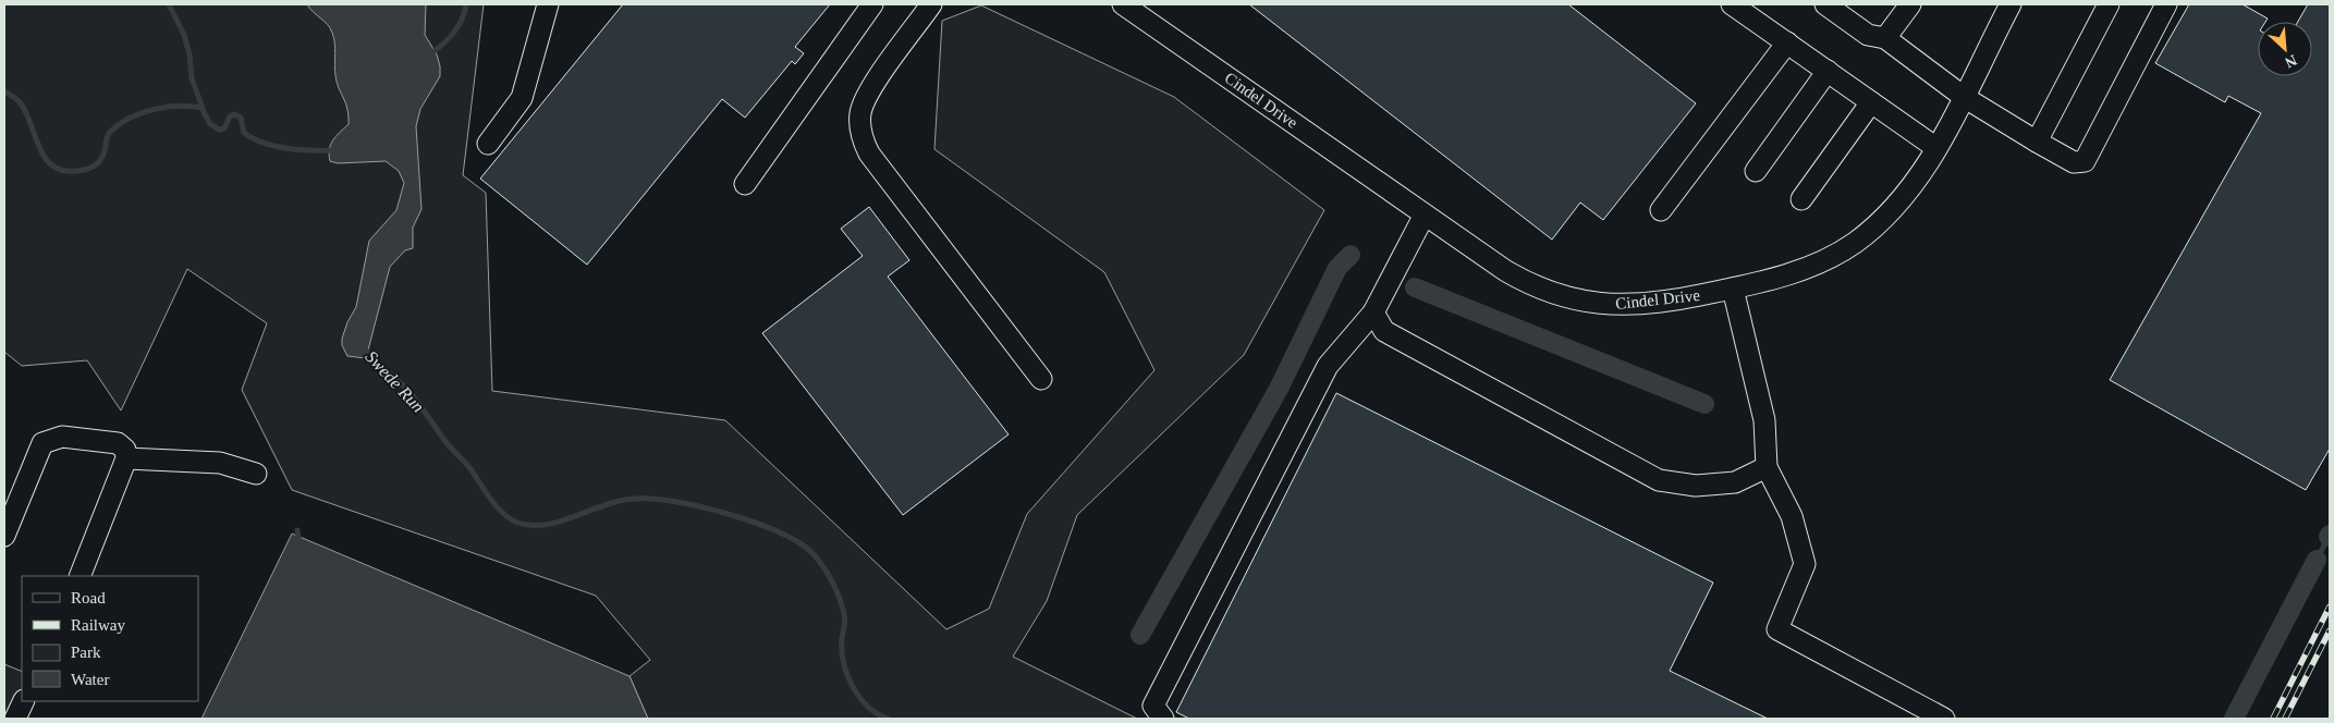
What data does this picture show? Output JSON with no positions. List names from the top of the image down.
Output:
{
  "streets": {
    "street": ["Cindel Drive"]
  },
  "water": ["Swede Run"],
  "legend": [
    "Road",
    "Railway",
    "Park",
    "Water"
  ],
  "north": "bottom right"
}
